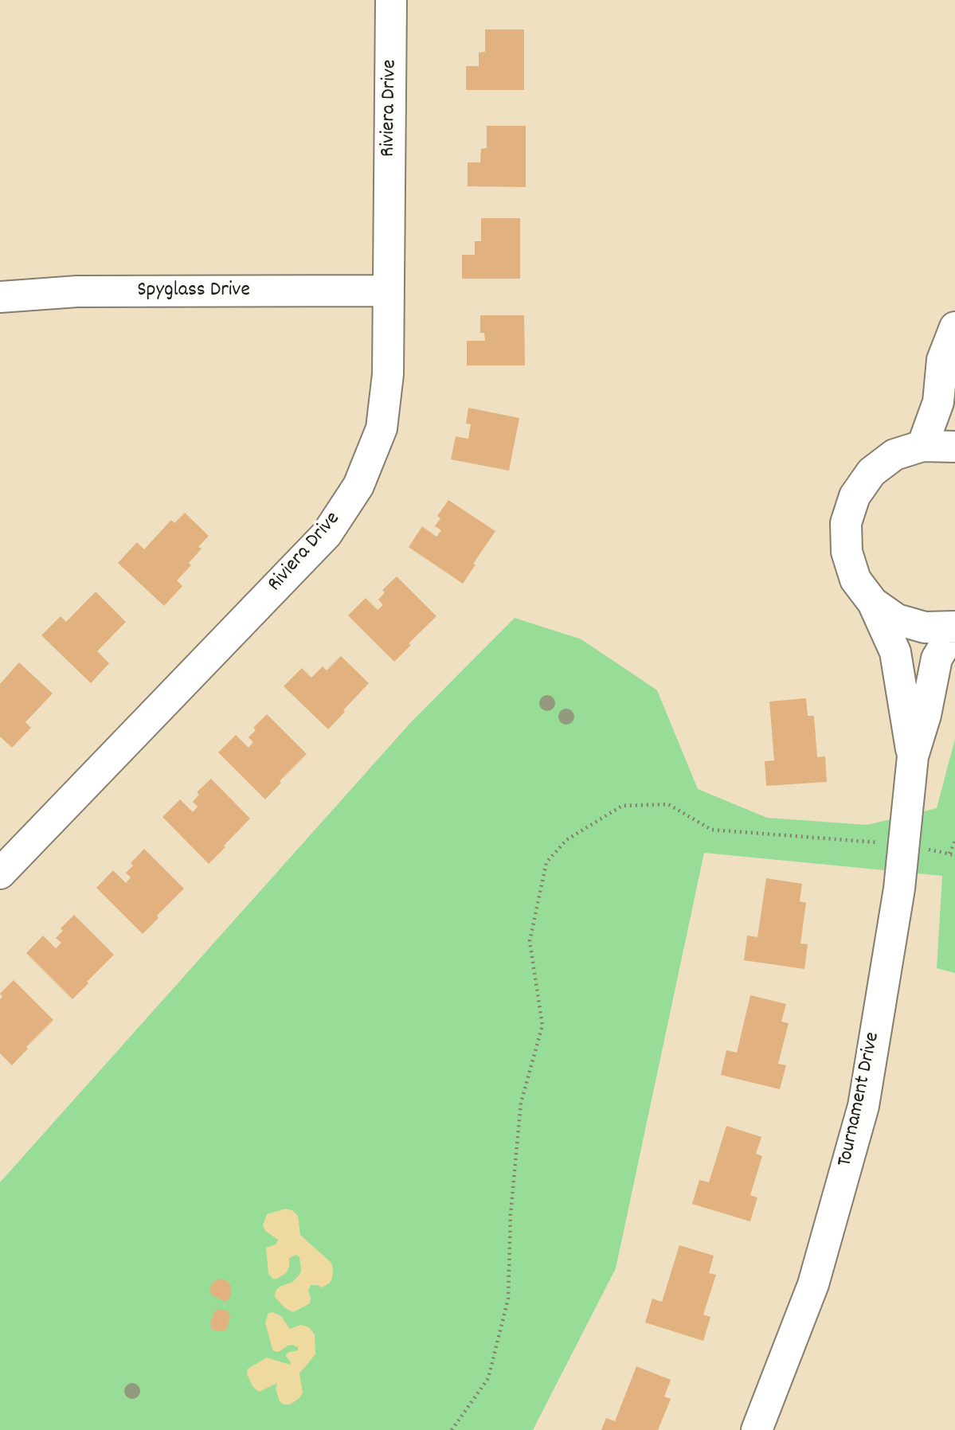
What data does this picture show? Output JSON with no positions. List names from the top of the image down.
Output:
{
  "streets": {
    "street": ["Riviera Drive", "Spyglass Drive", "Tournament Drive"]
  },
  "crossings": [
    ["Riviera Drive", "Spyglass Drive"]
  ]
}
